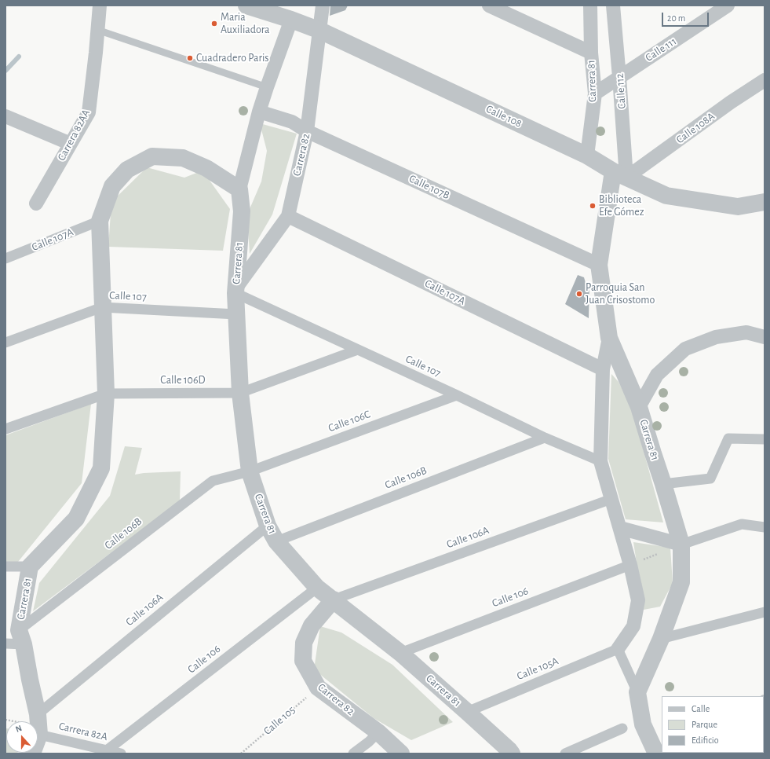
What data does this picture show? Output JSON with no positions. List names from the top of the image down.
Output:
{
  "streets": {
    "street": [
      "Calle 111",
      "Carrera 81",
      "Calle 112",
      "Calle 108",
      "Calle 108A",
      "Carrera 82AA",
      "Carrera 82",
      "Calle 107B",
      "Calle 107A",
      "Calle 107",
      "Calle 106D",
      "Calle 106C",
      "Calle 106B",
      "Calle 106A",
      "Calle 106",
      "Calle 105A",
      "Carrera 82A"
    ],
    "path": ["Calle 105"]
  },
  "crossings": [
    ["Calle 111", "Carrera 81"],
    ["Calle 111", "Calle 112"],
    ["Carrera 81", "Calle 112"],
    ["Carrera 81", "Calle 108"],
    ["Carrera 81", "Calle 108A"],
    ["Carrera 81", "Carrera 82"],
    ["Carrera 81", "Calle 107B"],
    ["Carrera 81", "Calle 107A"],
    ["Carrera 81", "Calle 107"],
    ["Carrera 81", "Calle 106D"],
    ["Carrera 81", "Calle 106C"],
    ["Carrera 81", "Calle 106B"],
    ["Carrera 81", "Calle 106A"],
    ["Carrera 81", "Calle 106"],
    ["Carrera 81", "Calle 105A"],
    ["Carrera 81", "Carrera 82A"],
    ["Calle 112", "Calle 108"],
    ["Calle 112", "Calle 108A"],
    ["Calle 108", "Calle 108A"],
    ["Calle 108", "Carrera 82"],
    ["Carrera 82", "Calle 107B"],
    ["Carrera 82", "Calle 107A"],
    ["Carrera 82", "Calle 107"],
    ["Carrera 82", "Calle 106A"],
    ["Carrera 82", "Calle 105"],
    ["Calle 107", "Calle 106D"],
    ["Calle 107", "Calle 106C"],
    ["Calle 107", "Calle 106B"],
    ["Calle 106C", "Calle 106B"],
    ["Calle 106", "Carrera 82A"]
  ],
  "places": [
    "Maria Auxiliadora",
    "Cuadradero Paris",
    "Biblioteca Efe Gómez",
    "Parroquia San Juan Crisostomo"
  ],
  "legend": ["Calle", "Parque", "Edificio"],
  "scale_bar": "20 m",
  "north": "top"
}
